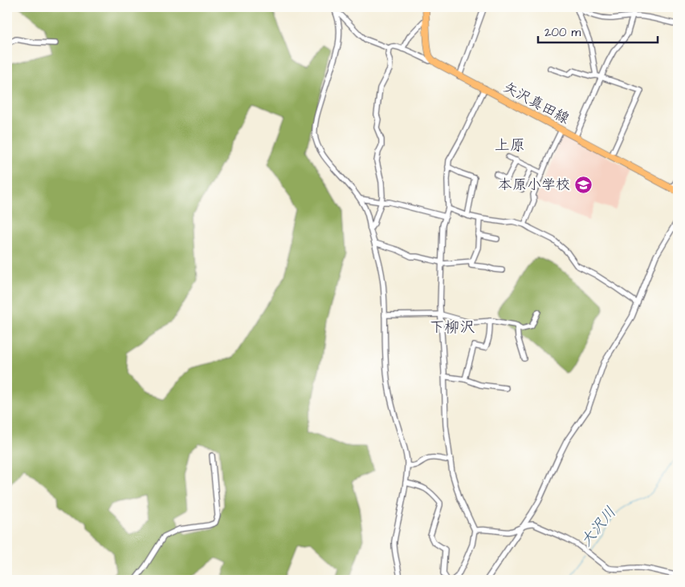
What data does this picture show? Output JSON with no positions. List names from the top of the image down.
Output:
{
  "streets": {
    "main road": ["矢沢真田線"]
  },
  "districts": ["上原", "下柳沢"],
  "water": ["大沢川"],
  "places": {
    "school or university": ["本原小学校"]
  },
  "scale_bar": "200 m"
}
